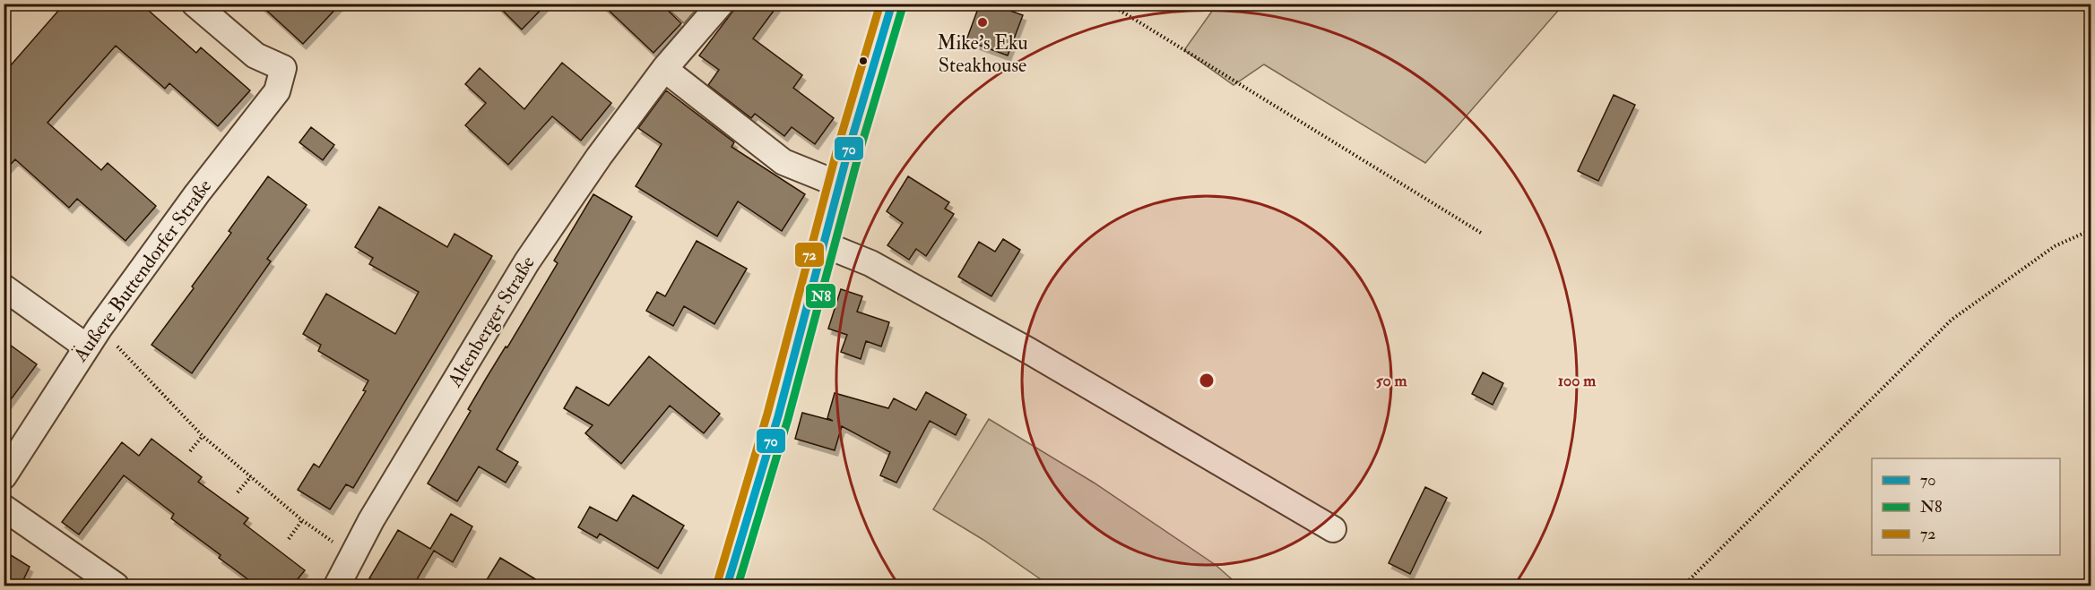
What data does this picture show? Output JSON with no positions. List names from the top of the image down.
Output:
{
  "streets": {
    "street": ["Äußere Buttendorfer Straße", "Altenberger Straße"]
  },
  "places": ["Mike's Eku Steakhouse"],
  "lines": ["transit line 70", "transit line 72", "transit line N8"],
  "legend": ["70", "N8", "72"],
  "rings": ["50 m", "100 m"]
}
